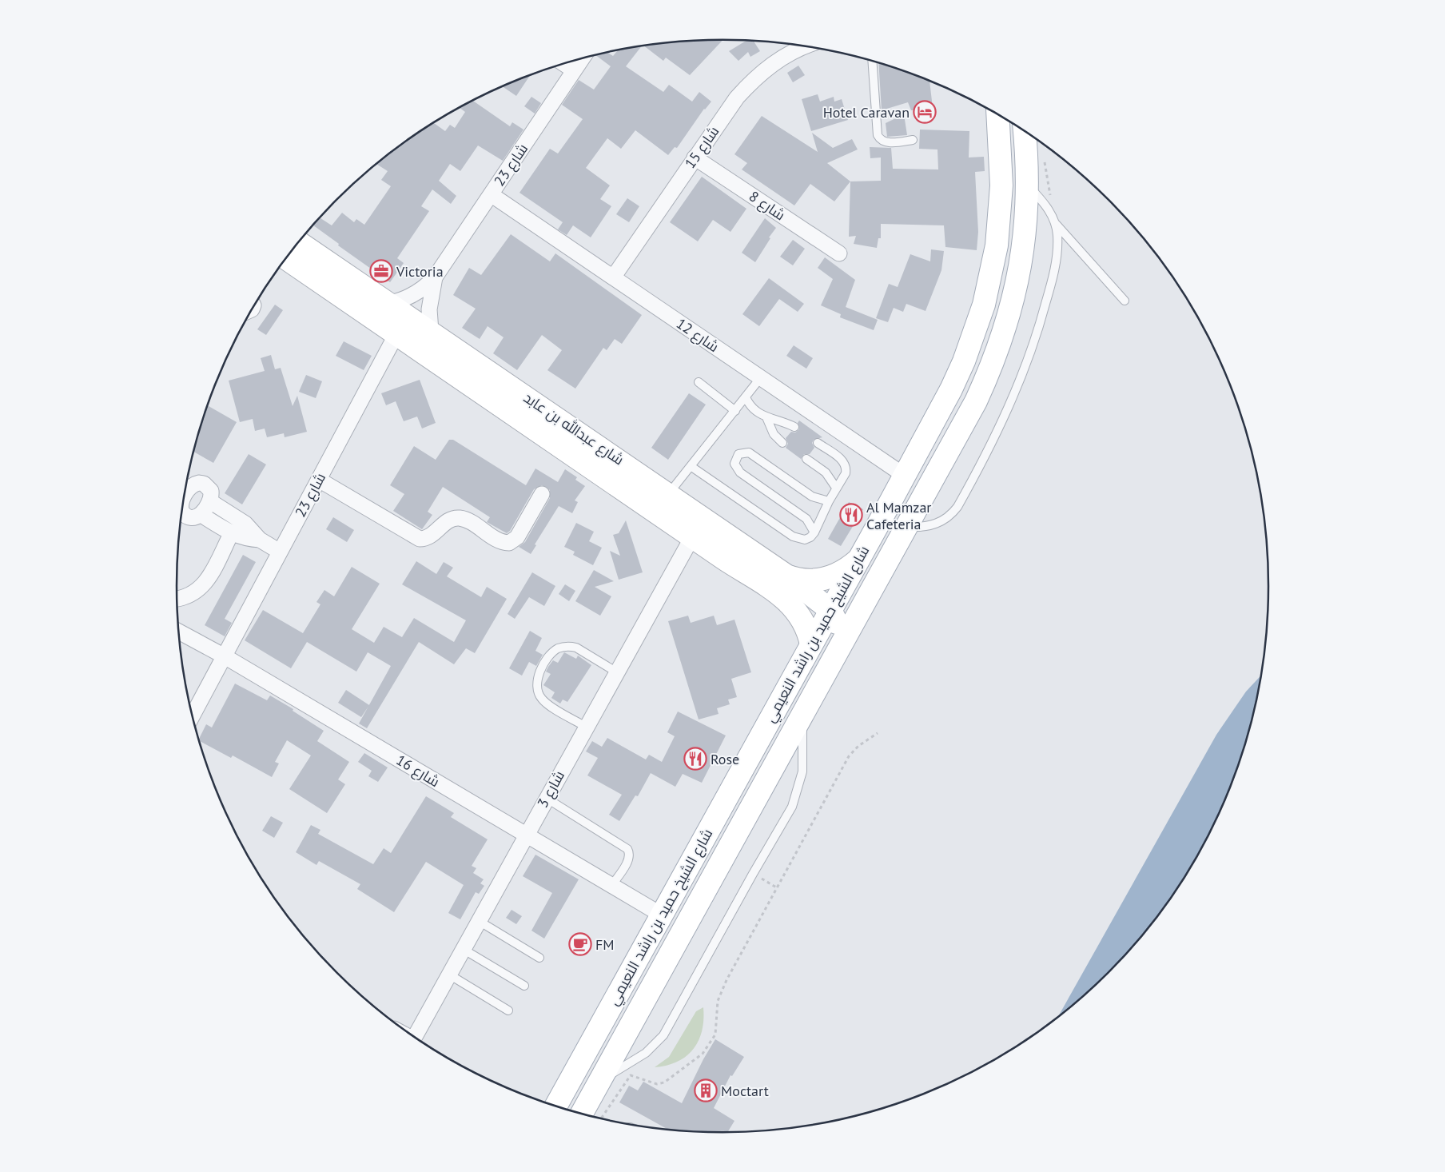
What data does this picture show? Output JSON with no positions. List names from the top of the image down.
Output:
{
  "streets": {
    "main road": ["شارع عبدالله بن عابد", "شارع الشيخ حميد بن راشد النعيمي"],
    "street": [
      "شارع 15",
      "شارع 23",
      "شارع 8",
      "شارع 12",
      "شارع 16",
      "شارع 3"
    ]
  },
  "crossings": [
    ["شارع 15", "شارع 8"],
    ["شارع 15", "شارع 12"],
    ["شارع 23", "شارع 12"],
    ["شارع 23", "شارع عبدالله بن عابد"],
    ["شارع 23", "شارع 16"],
    ["شارع 12", "شارع الشيخ حميد بن راشد النعيمي"],
    ["شارع عبدالله بن عابد", "شارع الشيخ حميد بن راشد النعيمي"],
    ["شارع عبدالله بن عابد", "شارع 3"],
    ["شارع الشيخ حميد بن راشد النعيمي", "شارع 16"],
    ["شارع 16", "شارع 3"]
  ],
  "places": {
    "hotel": ["Hotel Caravan"],
    "office": ["Victoria"],
    "restaurant": ["Al Mamzar Cafeteria", "Rose"],
    "cafe": ["FM"],
    "building": ["Moctart"]
  }
}
